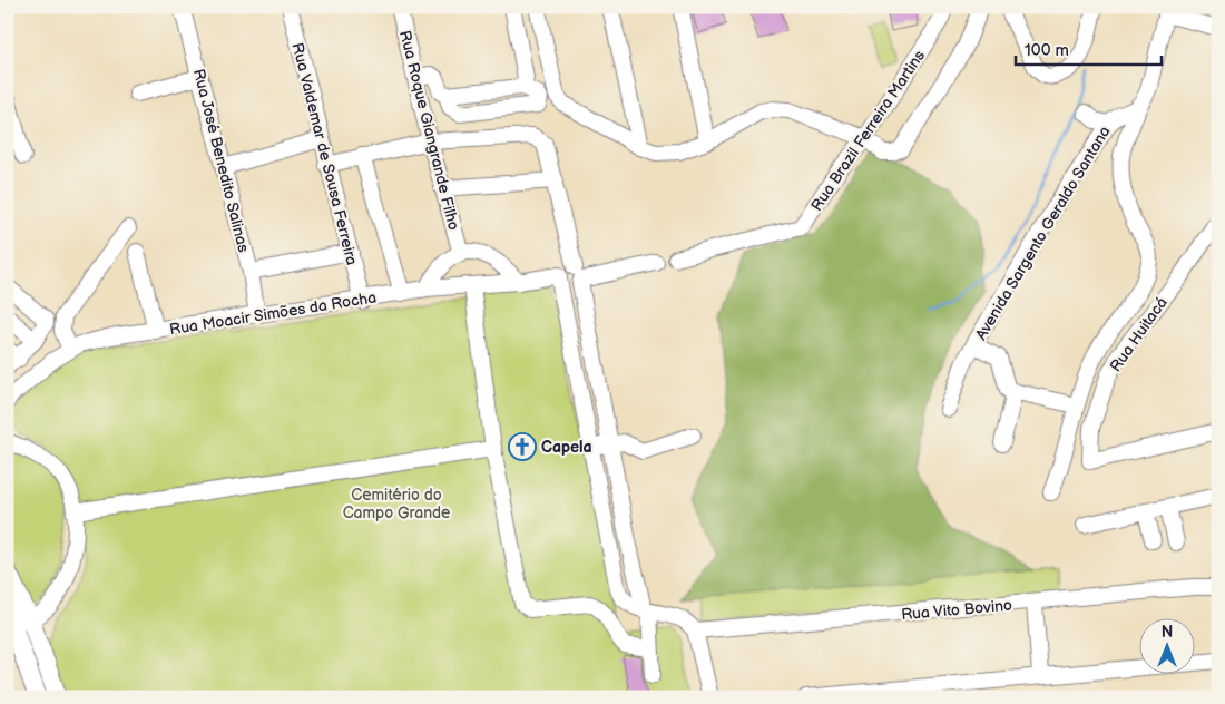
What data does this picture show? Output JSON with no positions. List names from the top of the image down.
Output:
{
  "streets": {
    "street": [
      "Rua Roque Giangrande Filho",
      "Rua Brazil Ferreira Martins",
      "Rua Valdemar de Sousa Ferreira",
      "Rua José Benedito Salinas",
      "Avenida Sargento Geraldo Santana",
      "Rua Moacir Simões da Rocha",
      "Rua Huitacá",
      "Rua Vito Bovino"
    ]
  },
  "crossings": [
    ["Rua Valdemar de Sousa Ferreira", "Rua Moacir Simões da Rocha"],
    ["Rua José Benedito Salinas", "Rua Moacir Simões da Rocha"]
  ],
  "parks": ["Cemitério do Campo Grande"],
  "places": {
    "church": ["Capela"]
  },
  "scale_bar": "100 m",
  "north": "top"
}
